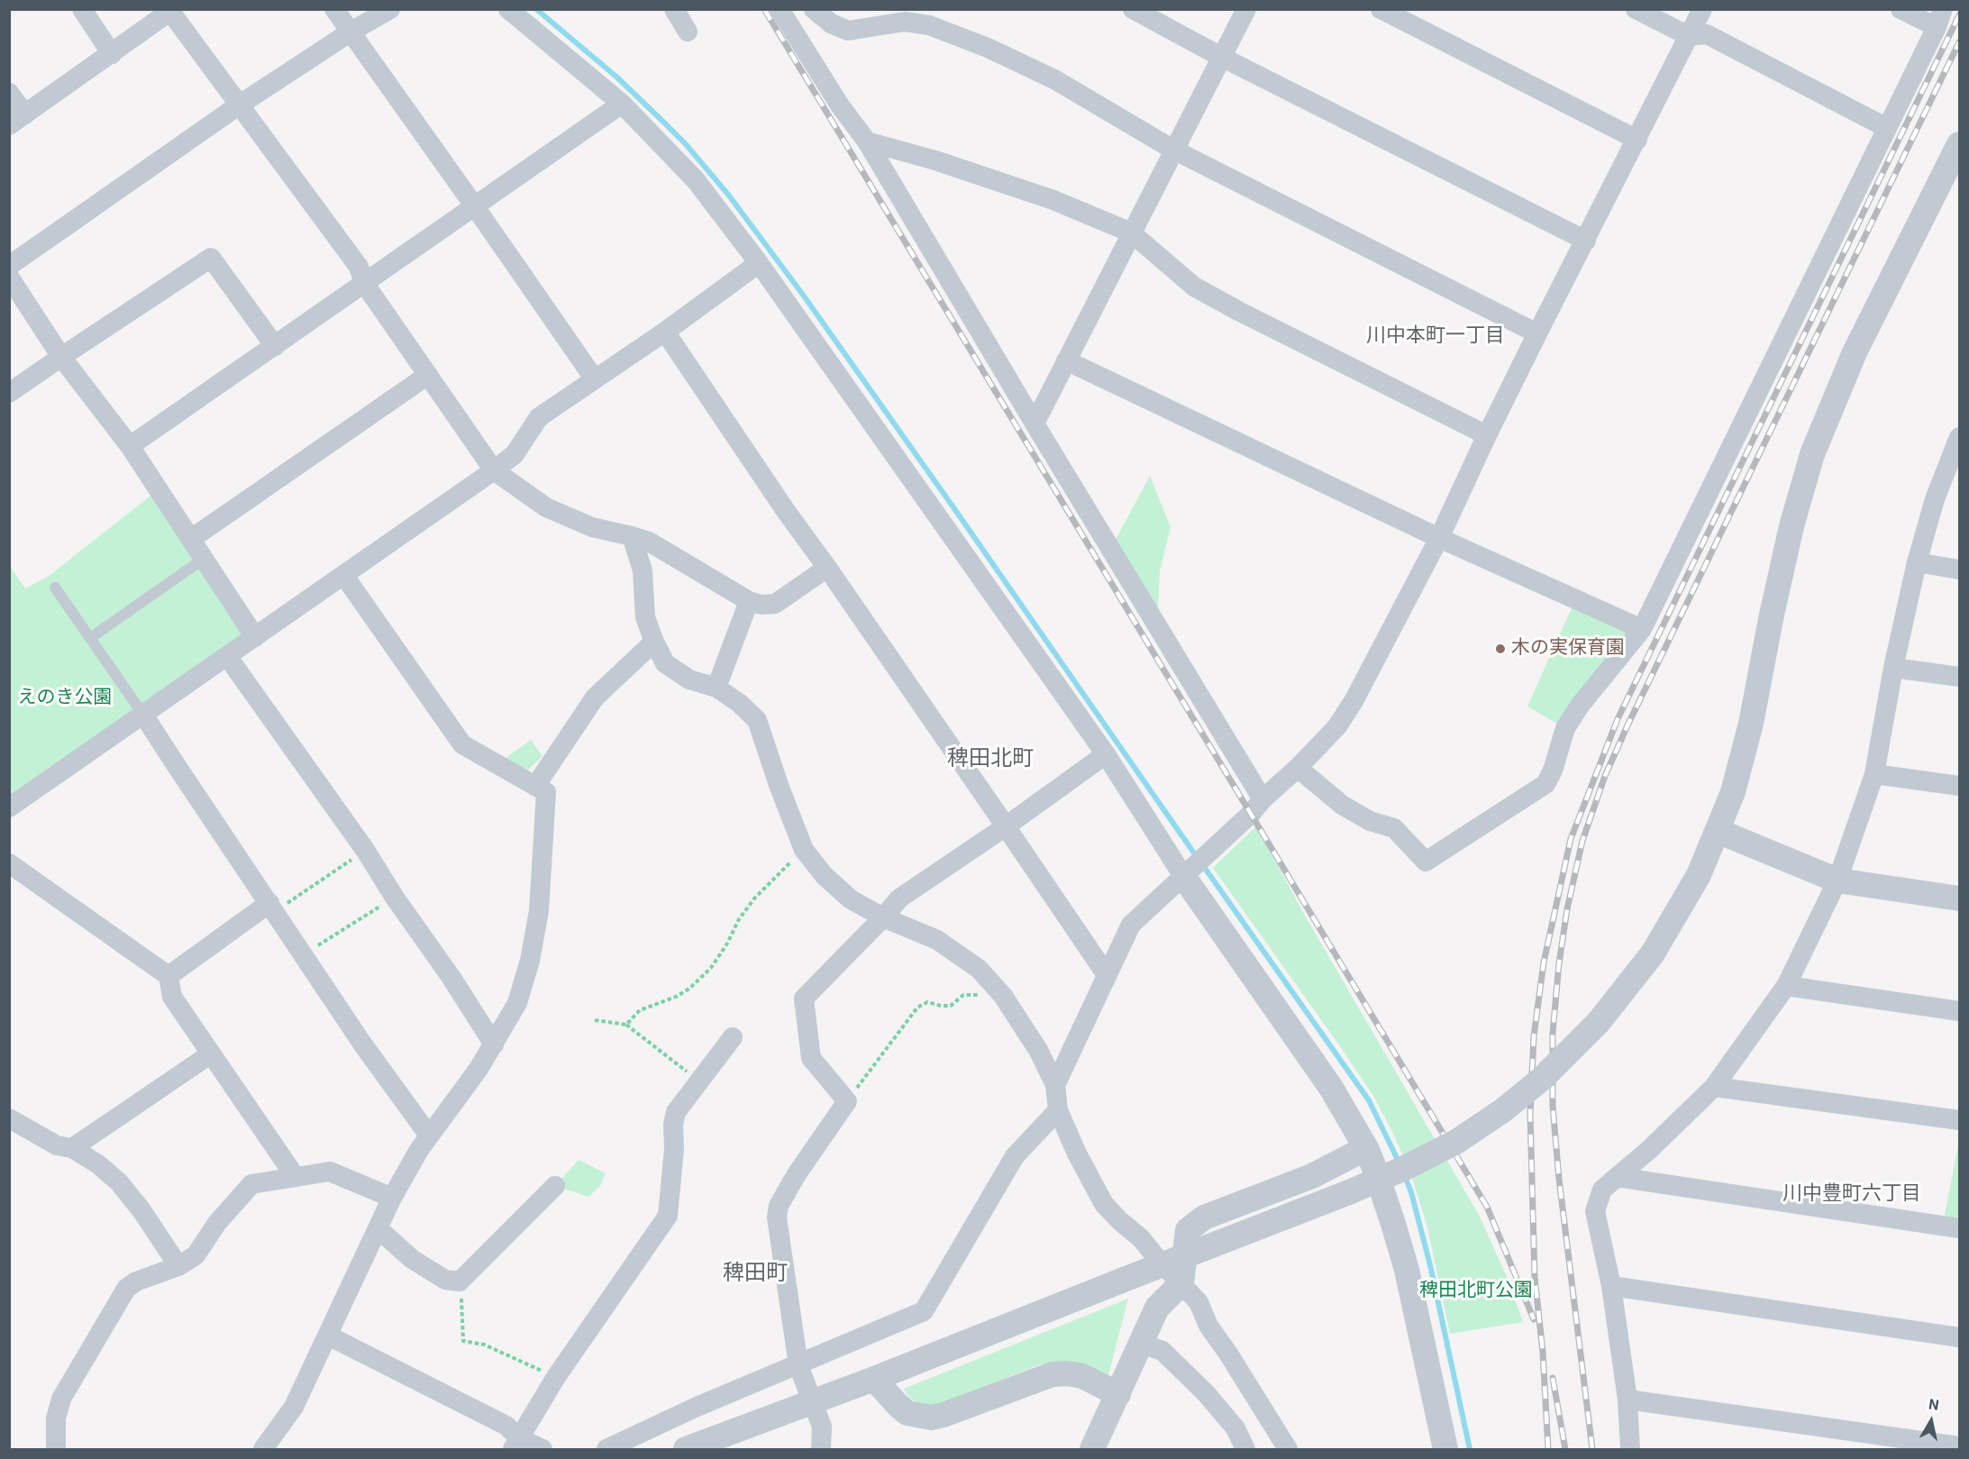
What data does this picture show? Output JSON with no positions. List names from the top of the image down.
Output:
{
  "districts": [
    "川中本町一丁目",
    "稗田北町",
    "川中豊町六丁目",
    "稗田町"
  ],
  "parks": ["えのき公園", "稗田北町公園"],
  "places": ["木の実保育園"],
  "north": "top"
}
